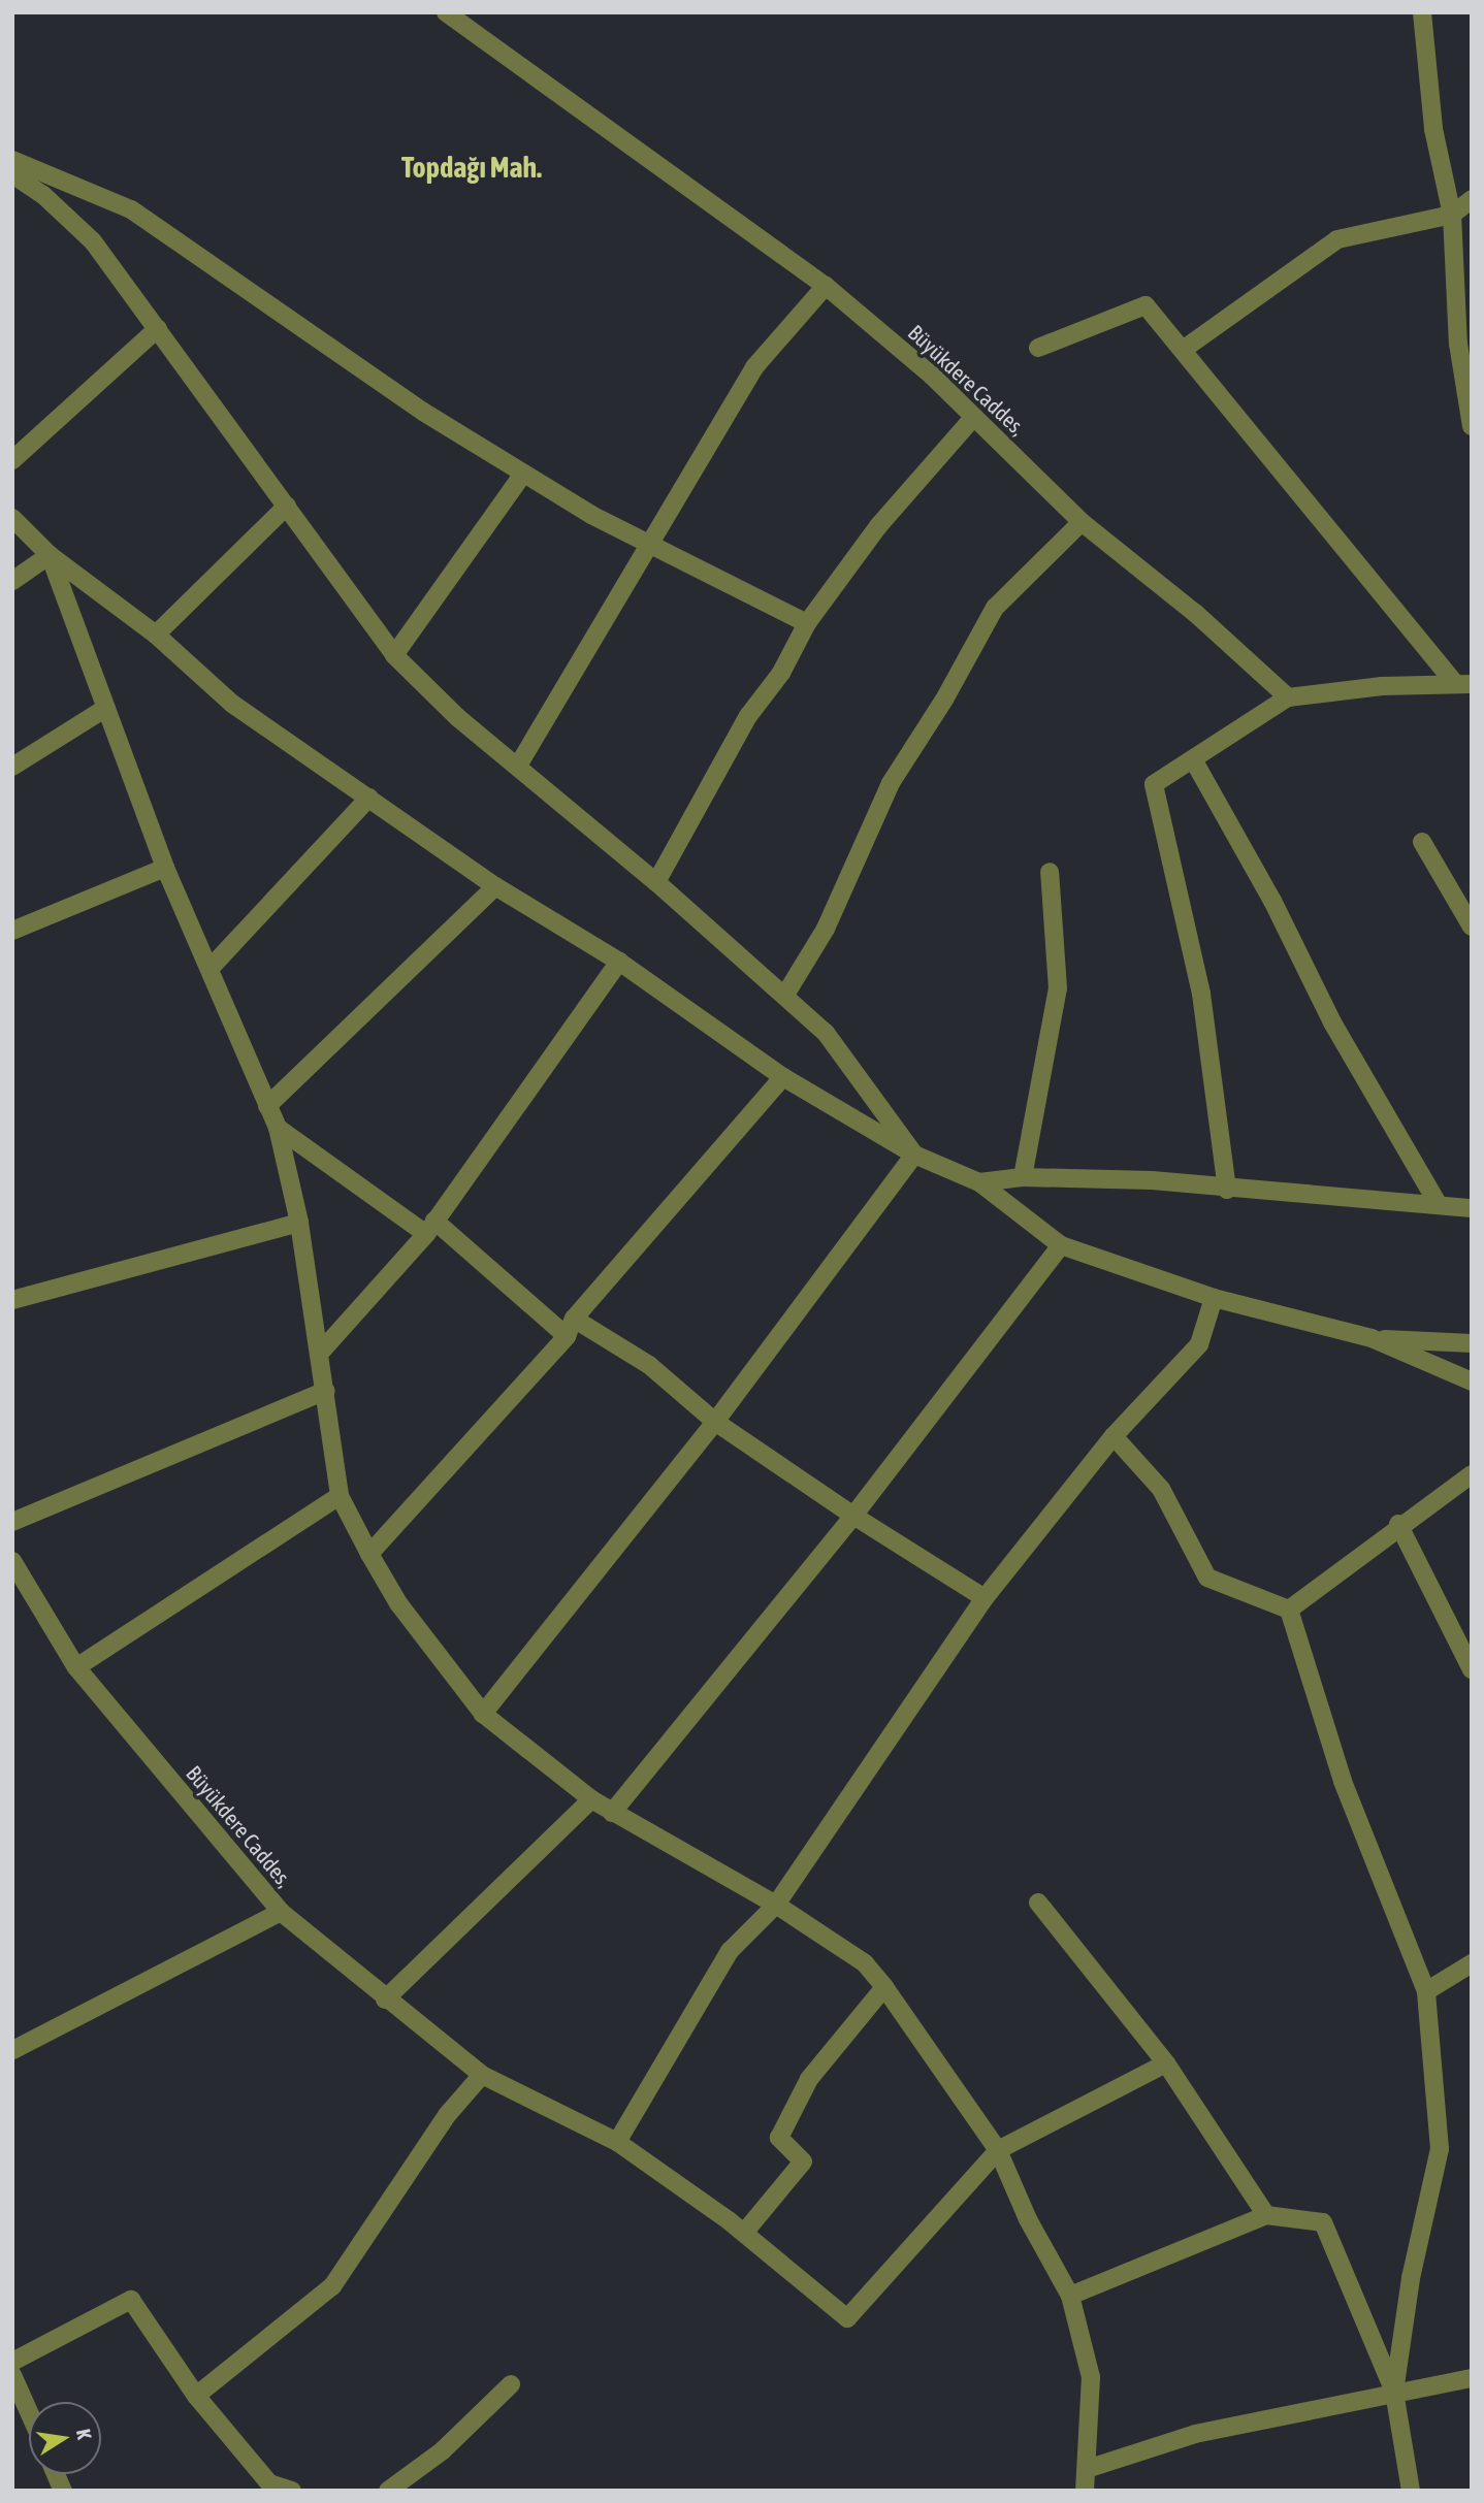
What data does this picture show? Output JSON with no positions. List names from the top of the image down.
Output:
{
  "streets": {
    "street": ["Büyükdere Caddes,"]
  },
  "districts": ["Topdağı Mah."],
  "north": "right"
}
